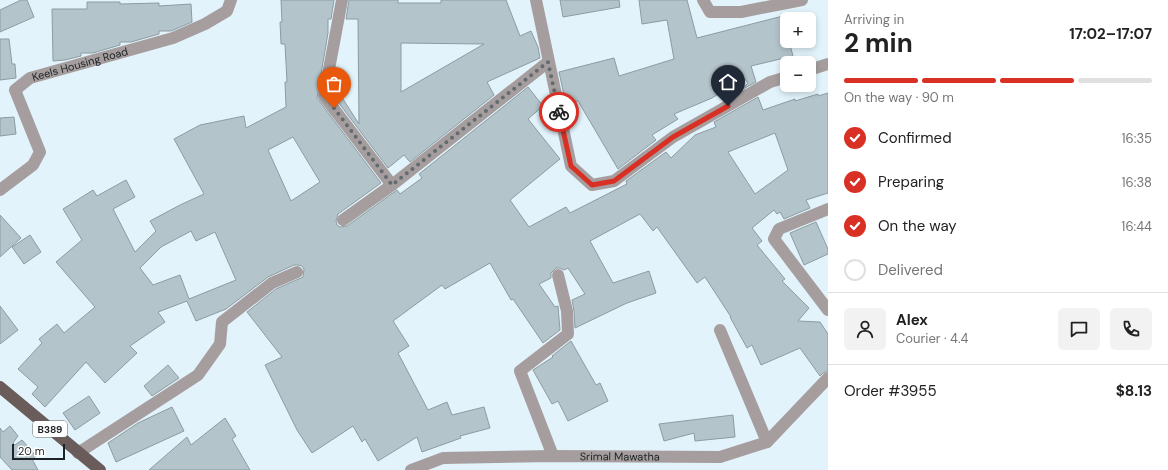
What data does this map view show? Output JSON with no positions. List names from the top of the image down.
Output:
{
  "streets": {
    "main road": ["B389"],
    "street": ["Keels Housing Road", "Srimal Mawatha"]
  },
  "scale_bar": "20 m",
  "page": {
    "heading": ["2 min", "Arriving in", "17:02–17:07"],
    "panel": [
      "Alex",
      "Courier · 4.4",
      "Order #3955",
      "$8.13"
    ],
    "map_buttons": ["+", "−"],
    "bar": "On the way · 90 m",
    "list": [
      ["Confirmed", "16:35"],
      ["Preparing", "16:38"],
      ["On the way", "16:44"],
      "Delivered"
    ],
    "scale": "20 m"
  }
}
